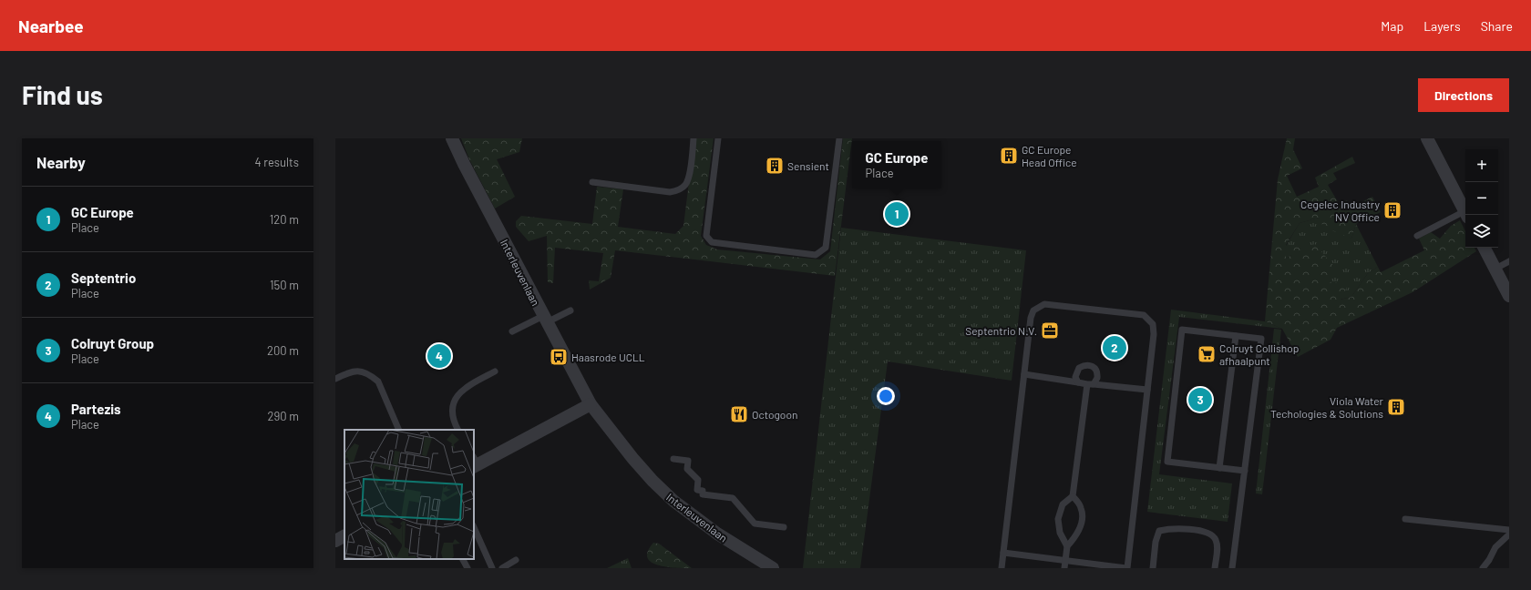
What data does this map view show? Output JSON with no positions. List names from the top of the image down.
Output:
{
  "streets": {
    "street": ["Interleuvenlaan"]
  },
  "places": {
    "building": [
      "GC Europe Head Office",
      "Sensient",
      "Cegelec Industry NV Office",
      "Viola Water Techologies & Solutions"
    ],
    "office": ["Septentrio N.V."],
    "supermarket": ["Colruyt Collishop afhaalpunt"],
    "bus stop": ["Haasrode UCLL"],
    "restaurant": ["Octogoon"]
  },
  "page": {
    "header": "Nearbee",
    "nav": ["Map", "Layers", "Share"],
    "buttons": "Directions",
    "title": "Find us",
    "heading": ["Nearby", "4 results"],
    "popup": ["GC Europe", "Place"],
    "map_buttons": ["+", "−"],
    "list": [
      {
        "mark": "1",
        "name": "GC Europe",
        "note": "Place",
        "value": "120 m"
      },
      {
        "mark": "2",
        "name": "Septentrio",
        "note": "Place",
        "value": "150 m"
      },
      {
        "mark": "3",
        "name": "Colruyt Group",
        "note": "Place",
        "value": "200 m"
      },
      {
        "mark": "4",
        "name": "Partezis",
        "note": "Place",
        "value": "290 m"
      }
    ],
    "pins": [
      "1",
      "2",
      "4",
      "3"
    ]
  }
}
